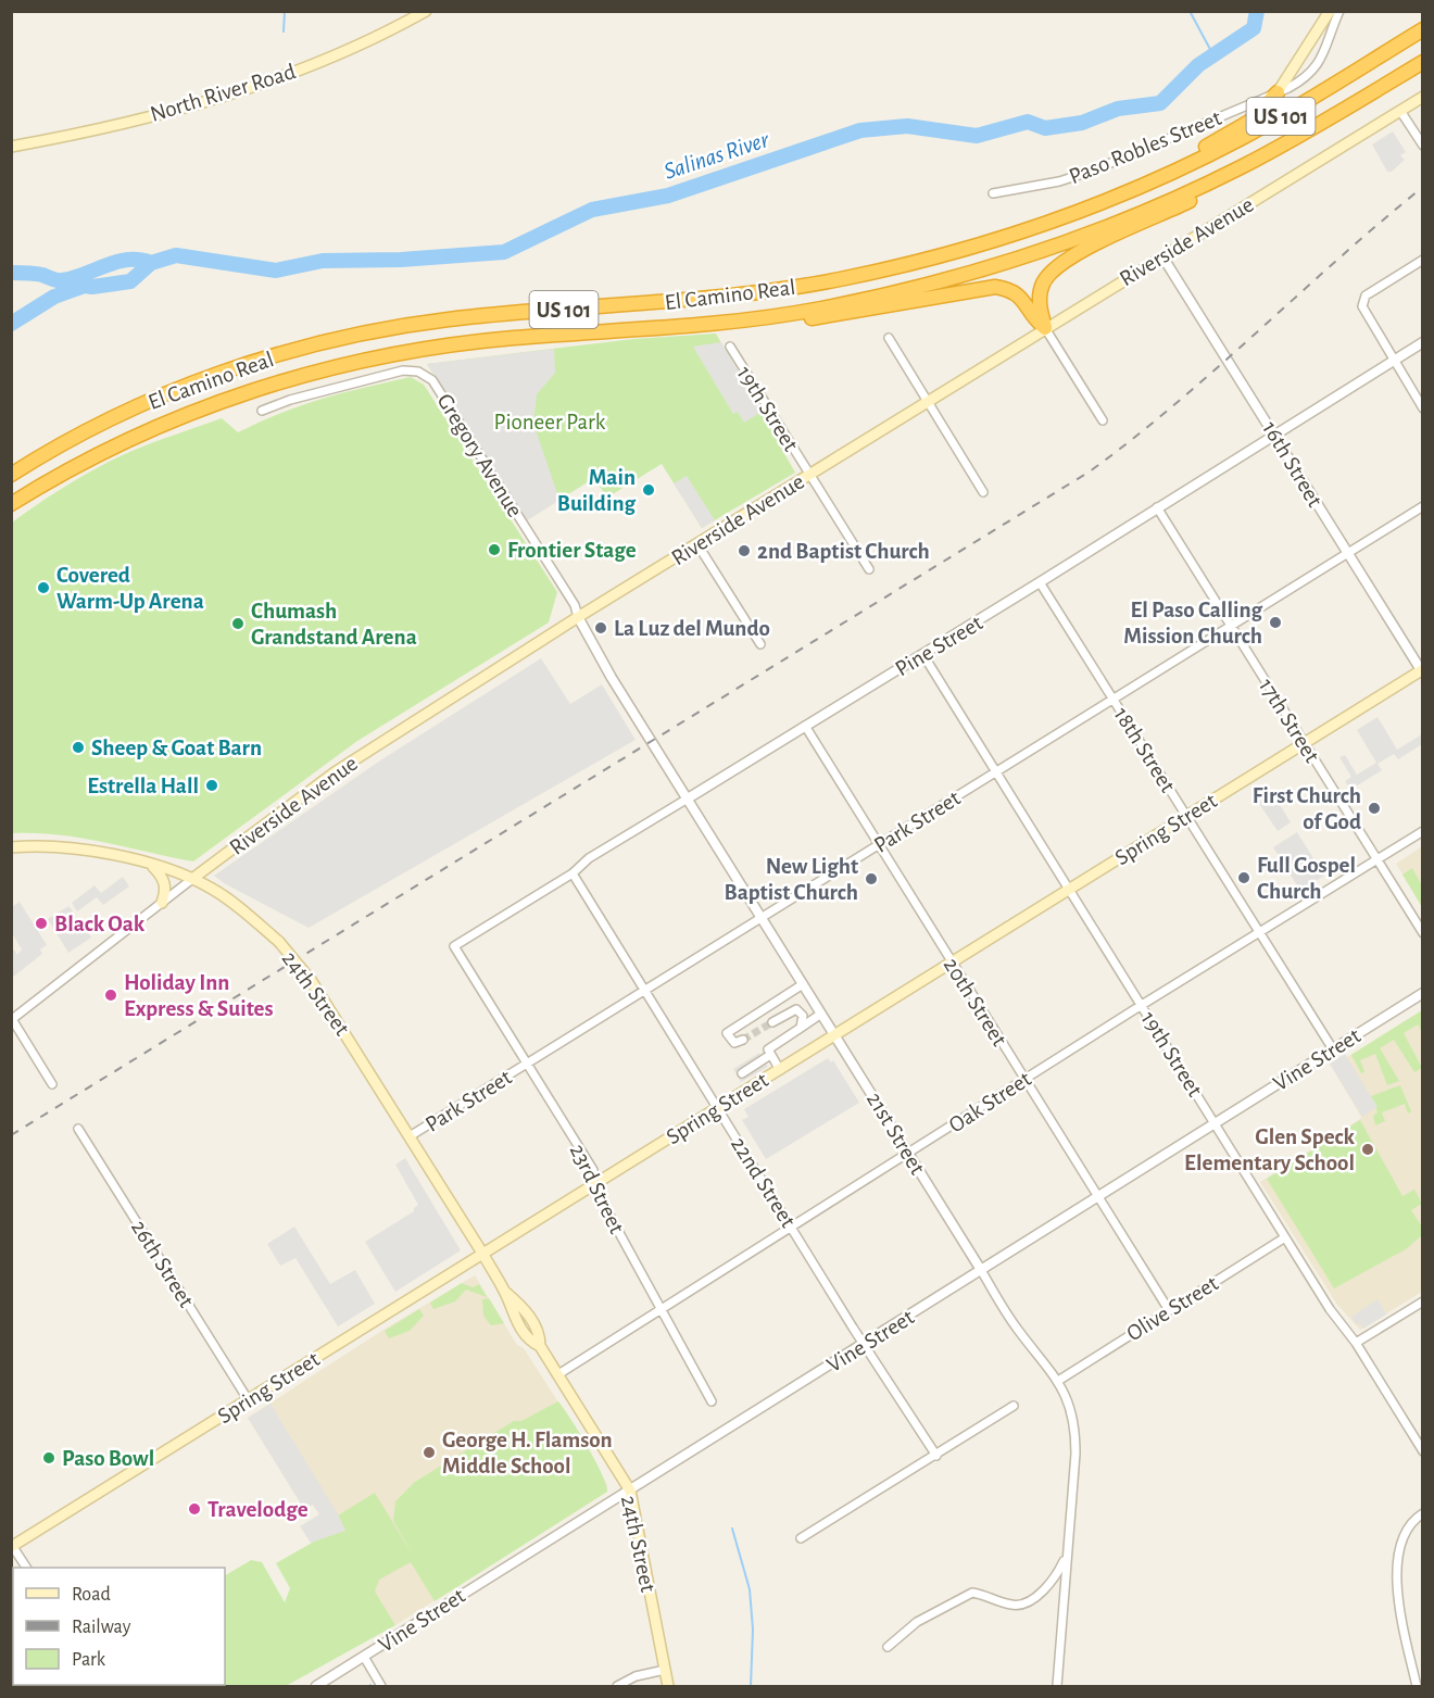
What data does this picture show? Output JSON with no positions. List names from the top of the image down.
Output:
{
  "streets": {
    "highway": ["US 101", "El Camino Real"],
    "main road": [
      "North River Road",
      "Paso Robles Street",
      "Riverside Avenue",
      "Spring Street",
      "24th Street"
    ],
    "street": [
      "19th Street",
      "Gregory Avenue",
      "16th Street",
      "Pine Street",
      "17th Street",
      "18th Street",
      "Park Street",
      "20th Street",
      "Vine Street",
      "Oak Street",
      "21st Street",
      "22nd Street",
      "23rd Street",
      "26th Street",
      "Olive Street"
    ]
  },
  "crossings": [
    ["Riverside Avenue", "19th Street"],
    ["Riverside Avenue", "Gregory Avenue"],
    ["Riverside Avenue", "16th Street"],
    ["Riverside Avenue", "24th Street"],
    ["Riverside Avenue", "21st Street"],
    ["19th Street", "Pine Street"],
    ["19th Street", "Park Street"],
    ["19th Street", "Spring Street"],
    ["19th Street", "Vine Street"],
    ["19th Street", "Oak Street"],
    ["19th Street", "Olive Street"],
    ["Gregory Avenue", "21st Street"],
    ["16th Street", "Pine Street"],
    ["16th Street", "Park Street"],
    ["16th Street", "Spring Street"],
    ["Pine Street", "17th Street"],
    ["Pine Street", "18th Street"],
    ["Pine Street", "20th Street"],
    ["Pine Street", "21st Street"],
    ["Pine Street", "22nd Street"],
    ["Pine Street", "23rd Street"],
    ["17th Street", "Park Street"],
    ["17th Street", "Spring Street"],
    ["17th Street", "Oak Street"],
    ["18th Street", "Park Street"],
    ["18th Street", "Spring Street"],
    ["18th Street", "Vine Street"],
    ["18th Street", "Oak Street"],
    ["Park Street", "24th Street"],
    ["Park Street", "20th Street"],
    ["Park Street", "21st Street"],
    ["Park Street", "22nd Street"],
    ["Park Street", "23rd Street"],
    ["Spring Street", "24th Street"],
    ["Spring Street", "20th Street"],
    ["Spring Street", "21st Street"],
    ["Spring Street", "22nd Street"],
    ["Spring Street", "23rd Street"],
    ["Spring Street", "26th Street"],
    ["24th Street", "Vine Street"],
    ["24th Street", "Oak Street"],
    ["20th Street", "Vine Street"],
    ["20th Street", "Oak Street"],
    ["20th Street", "Olive Street"],
    ["Vine Street", "21st Street"],
    ["Vine Street", "22nd Street"],
    ["Oak Street", "21st Street"],
    ["Oak Street", "22nd Street"],
    ["Oak Street", "23rd Street"],
    ["21st Street", "Olive Street"]
  ],
  "water": ["Salinas River"],
  "parks": ["Pioneer Park"],
  "places": [
    "Main Building",
    "Frontier Stage",
    "2nd Baptist Church",
    "Covered Warm-Up Arena",
    "El Paso Calling Mission Church",
    "Chumash Grandstand Arena",
    "La Luz del Mundo",
    "Sheep & Goat Barn",
    "Estrella Hall",
    "First Church of God",
    "Full Gospel Church",
    "New Light Baptist Church",
    "Black Oak",
    "Holiday Inn Express & Suites",
    "Glen Speck Elementary School",
    "George H. Flamson Middle School",
    "Paso Bowl",
    "Travelodge"
  ],
  "legend": ["Road", "Railway", "Park"]
}
